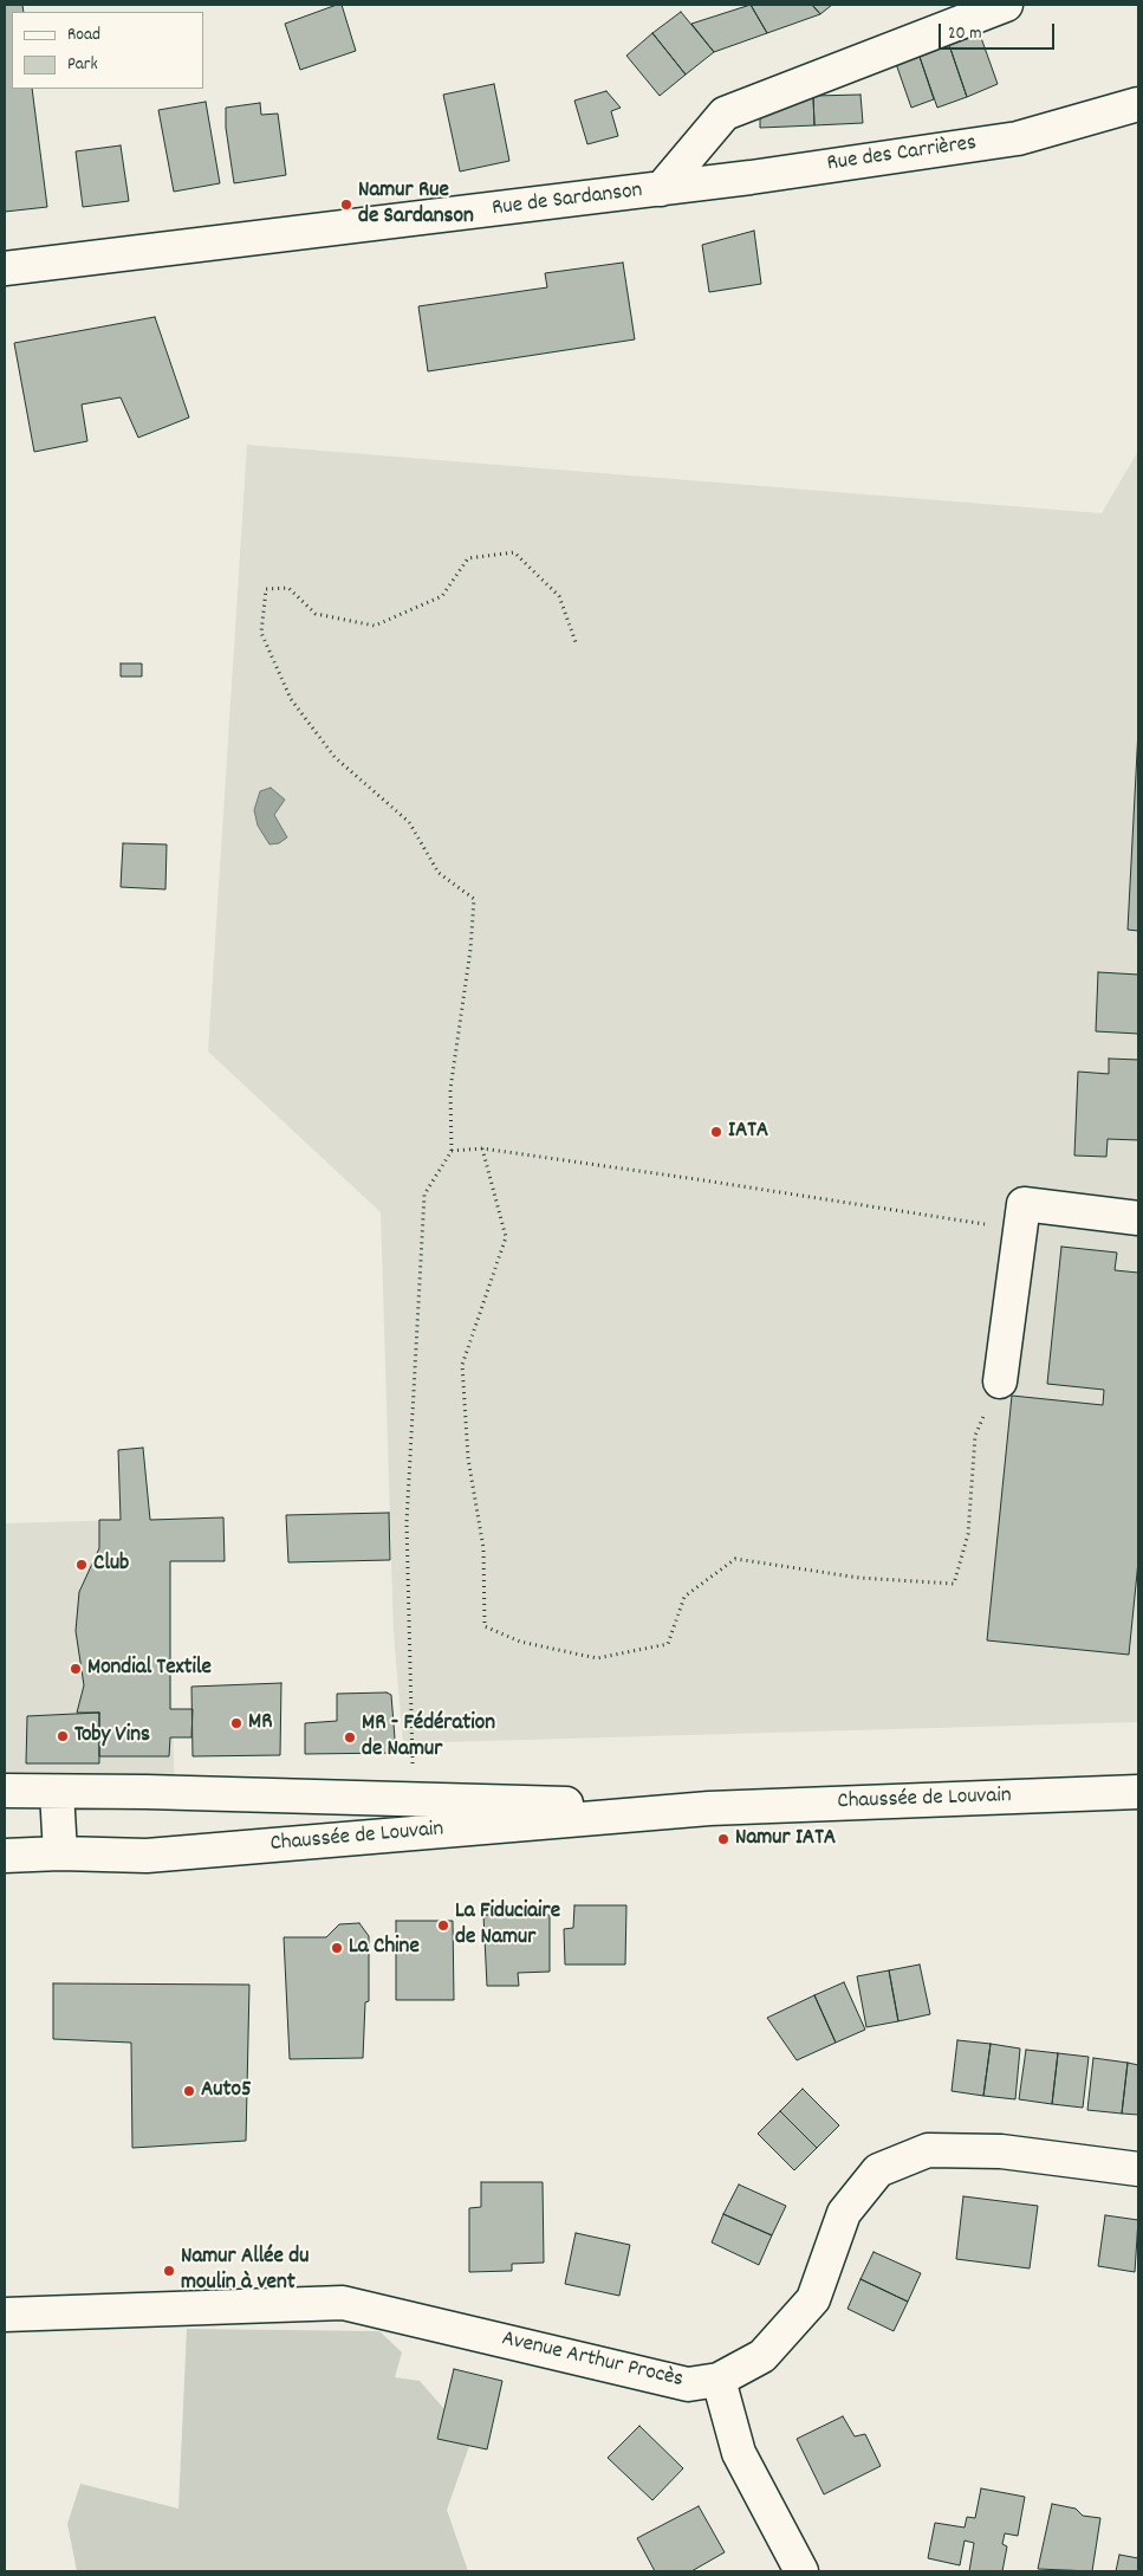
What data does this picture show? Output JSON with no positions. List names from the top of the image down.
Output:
{
  "streets": {
    "street": [
      "Rue des Carrières",
      "Rue de Sardanson",
      "Chaussée de Louvain",
      "Avenue Arthur Procès"
    ]
  },
  "crossings": [
    ["Rue des Carrières", "Rue de Sardanson"]
  ],
  "places": [
    "Namur Rue de Sardanson",
    "IATA",
    "Club",
    "Mondial Textile",
    "MR",
    "Toby Vins",
    "MR - Fédération de Namur",
    "Namur IATA",
    "La Fiduciaire de Namur",
    "La Chine",
    "Auto5",
    "Namur Allée du moulin à vent"
  ],
  "legend": ["Road", "Park"],
  "scale_bar": "20 m"
}
